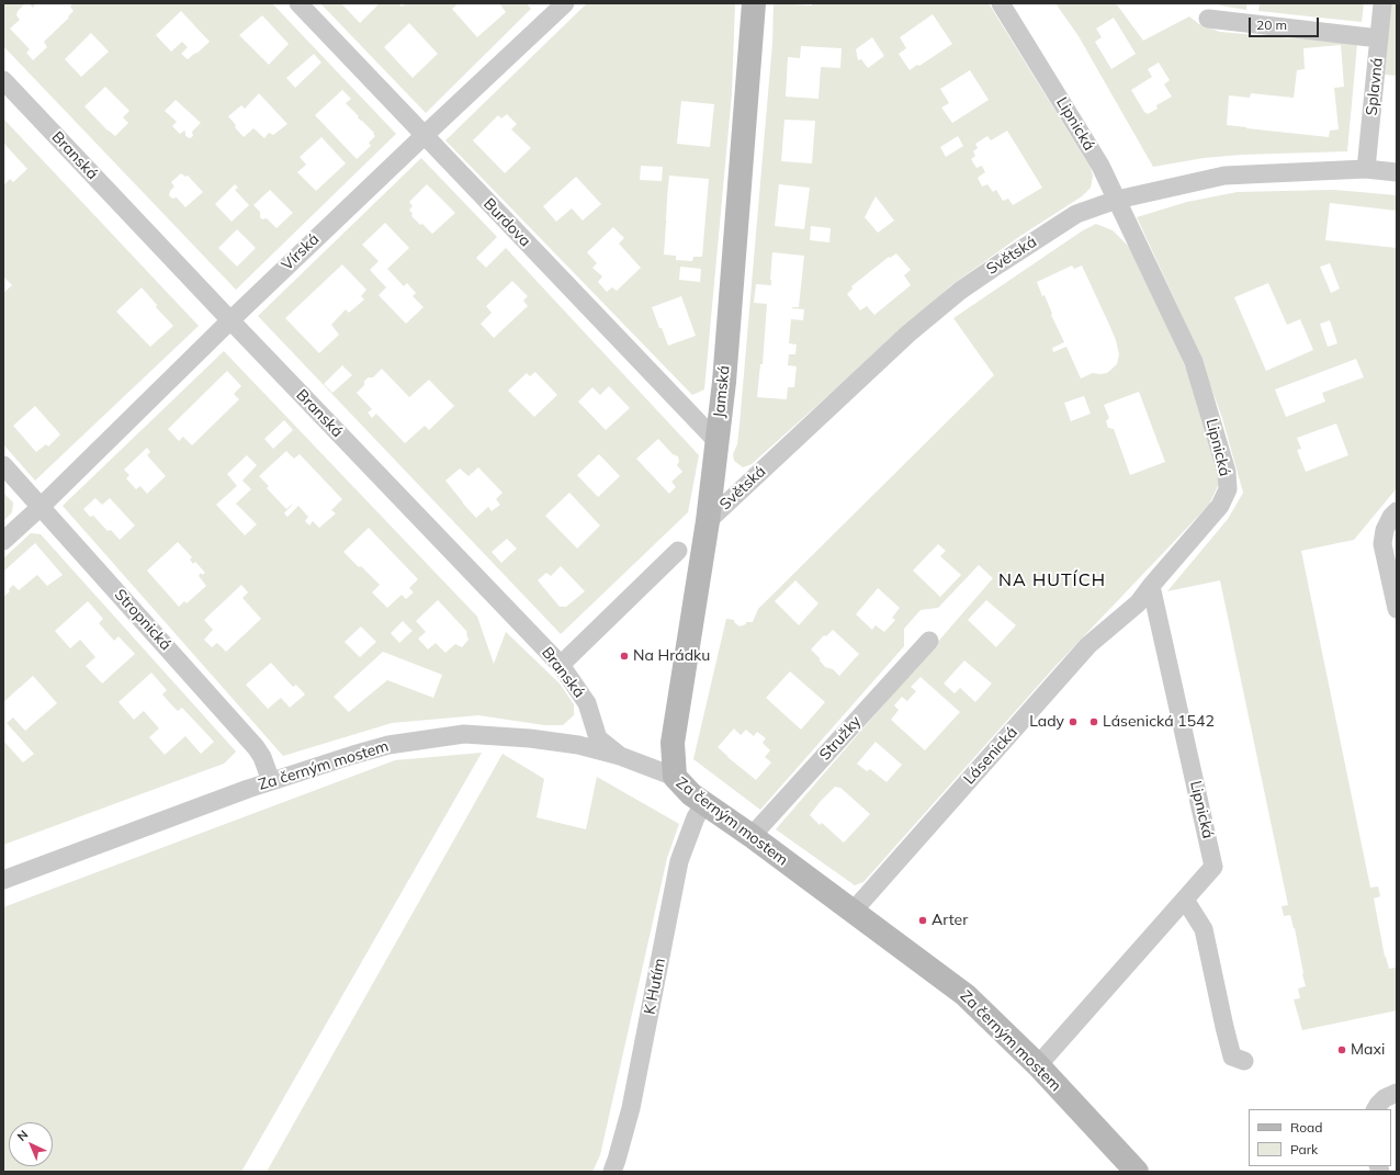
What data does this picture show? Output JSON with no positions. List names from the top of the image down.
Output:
{
  "streets": {
    "street": [
      "Splavná",
      "Lipnická",
      "Branská",
      "Burdova",
      "Vírská",
      "Světská",
      "Jamská",
      "Stropnická",
      "Stružky",
      "Lásenická",
      "Za černým mostem",
      "K Hutím"
    ]
  },
  "crossings": [
    ["Splavná", "Světská"],
    ["Lipnická", "Světská"],
    ["Lipnická", "Lásenická"],
    ["Lipnická", "Za černým mostem"],
    ["Branská", "Vírská"],
    ["Branská", "Za černým mostem"],
    ["Burdova", "Vírská"],
    ["Burdova", "Jamská"],
    ["Vírská", "Stropnická"],
    ["Světská", "Jamská"],
    ["Jamská", "Za černým mostem"],
    ["Stropnická", "Za černým mostem"],
    ["Stružky", "Za černým mostem"],
    ["Lásenická", "Za černým mostem"],
    ["Za černým mostem", "K Hutím"]
  ],
  "districts": ["NA HUTÍCH"],
  "places": [
    "Na Hrádku",
    "Lady",
    "Lásenická 1542",
    "Arter",
    "Maxi"
  ],
  "legend": ["Road", "Park"],
  "scale_bar": "20 m",
  "north": "top left"
}
